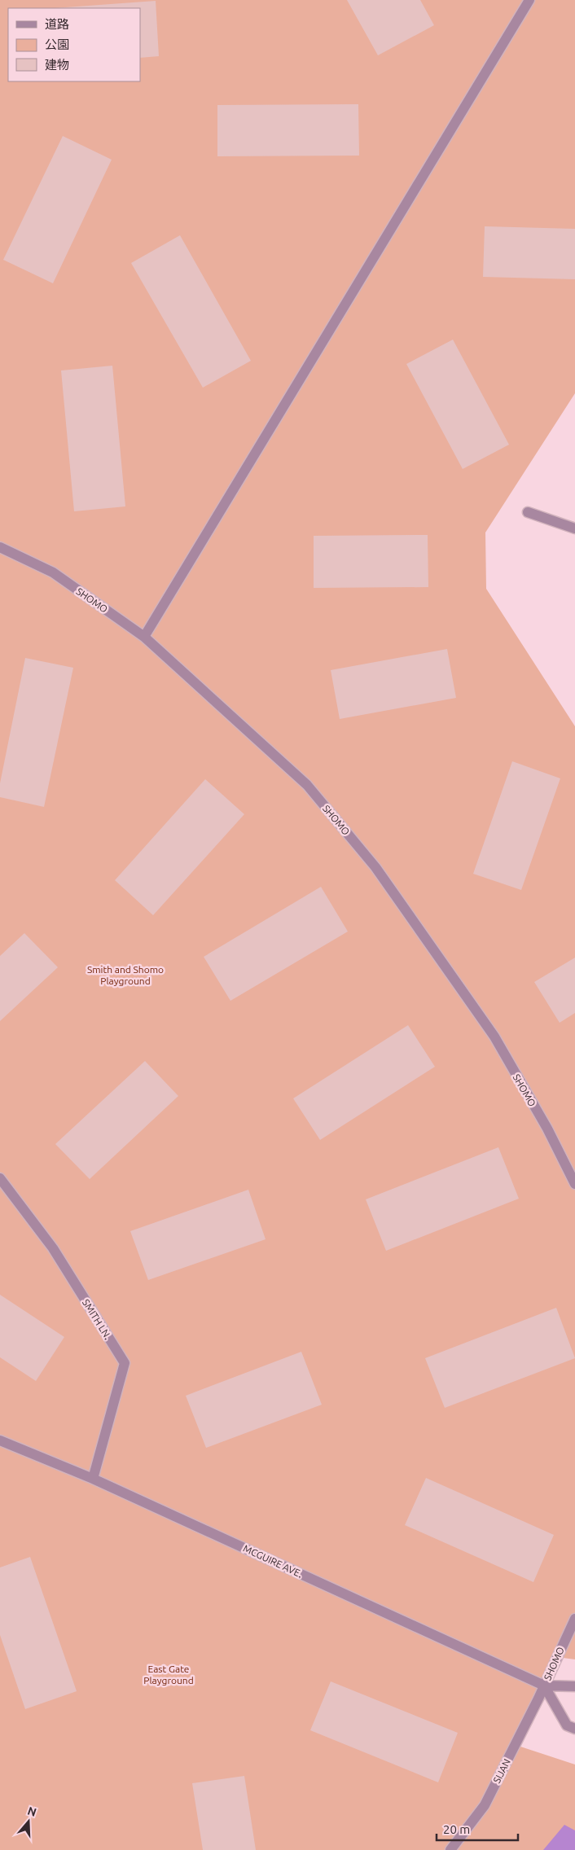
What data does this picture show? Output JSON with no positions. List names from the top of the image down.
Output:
{
  "streets": {
    "street": [
      "SHOMO",
      "SMITH LN.",
      "MCGUIRE AVE.",
      "SIJAN"
    ]
  },
  "crossings": [
    ["SHOMO", "MCGUIRE AVE."],
    ["SHOMO", "SIJAN"],
    ["SMITH LN.", "MCGUIRE AVE."],
    ["MCGUIRE AVE.", "SIJAN"]
  ],
  "parks": ["Smith and Shomo Playground", "East Gate Playground"],
  "legend": ["道路", "公園", "建物"],
  "scale_bar": "20 m",
  "north": "top"
}
